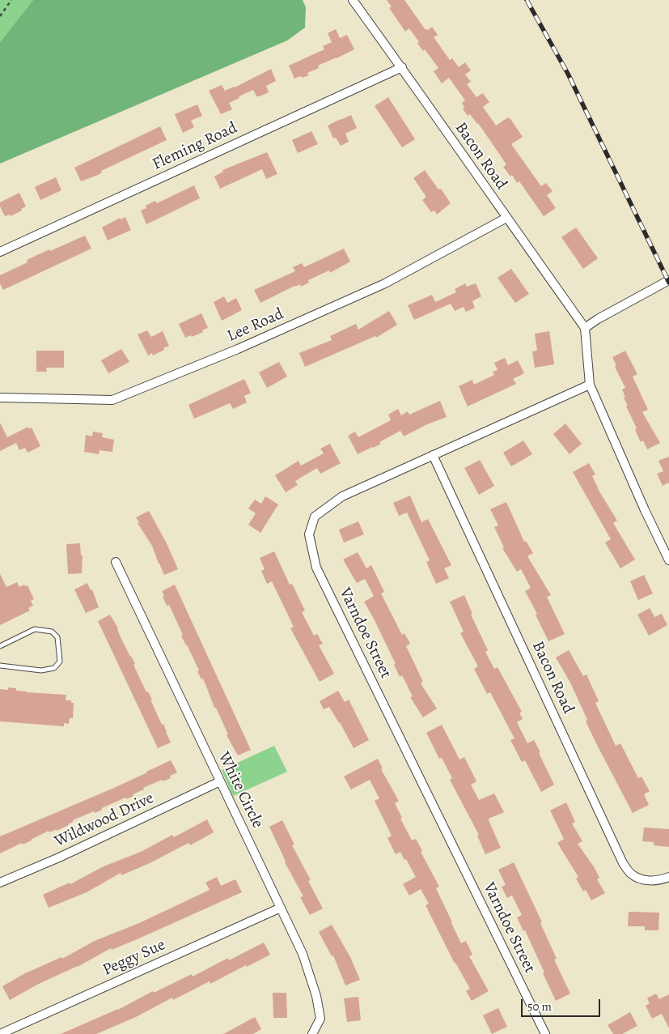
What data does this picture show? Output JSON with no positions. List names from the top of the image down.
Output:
{
  "streets": {
    "street": [
      "Fleming Road",
      "Bacon Road",
      "Lee Road",
      "Varndoe Street",
      "White Circle",
      "Wildwood Drive",
      "Peggy Sue"
    ]
  },
  "crossings": [
    ["Fleming Road", "Bacon Road"],
    ["Bacon Road", "Lee Road"],
    ["Bacon Road", "Varndoe Street"],
    ["White Circle", "Wildwood Drive"],
    ["White Circle", "Peggy Sue"]
  ],
  "scale_bar": "50 m"
}
